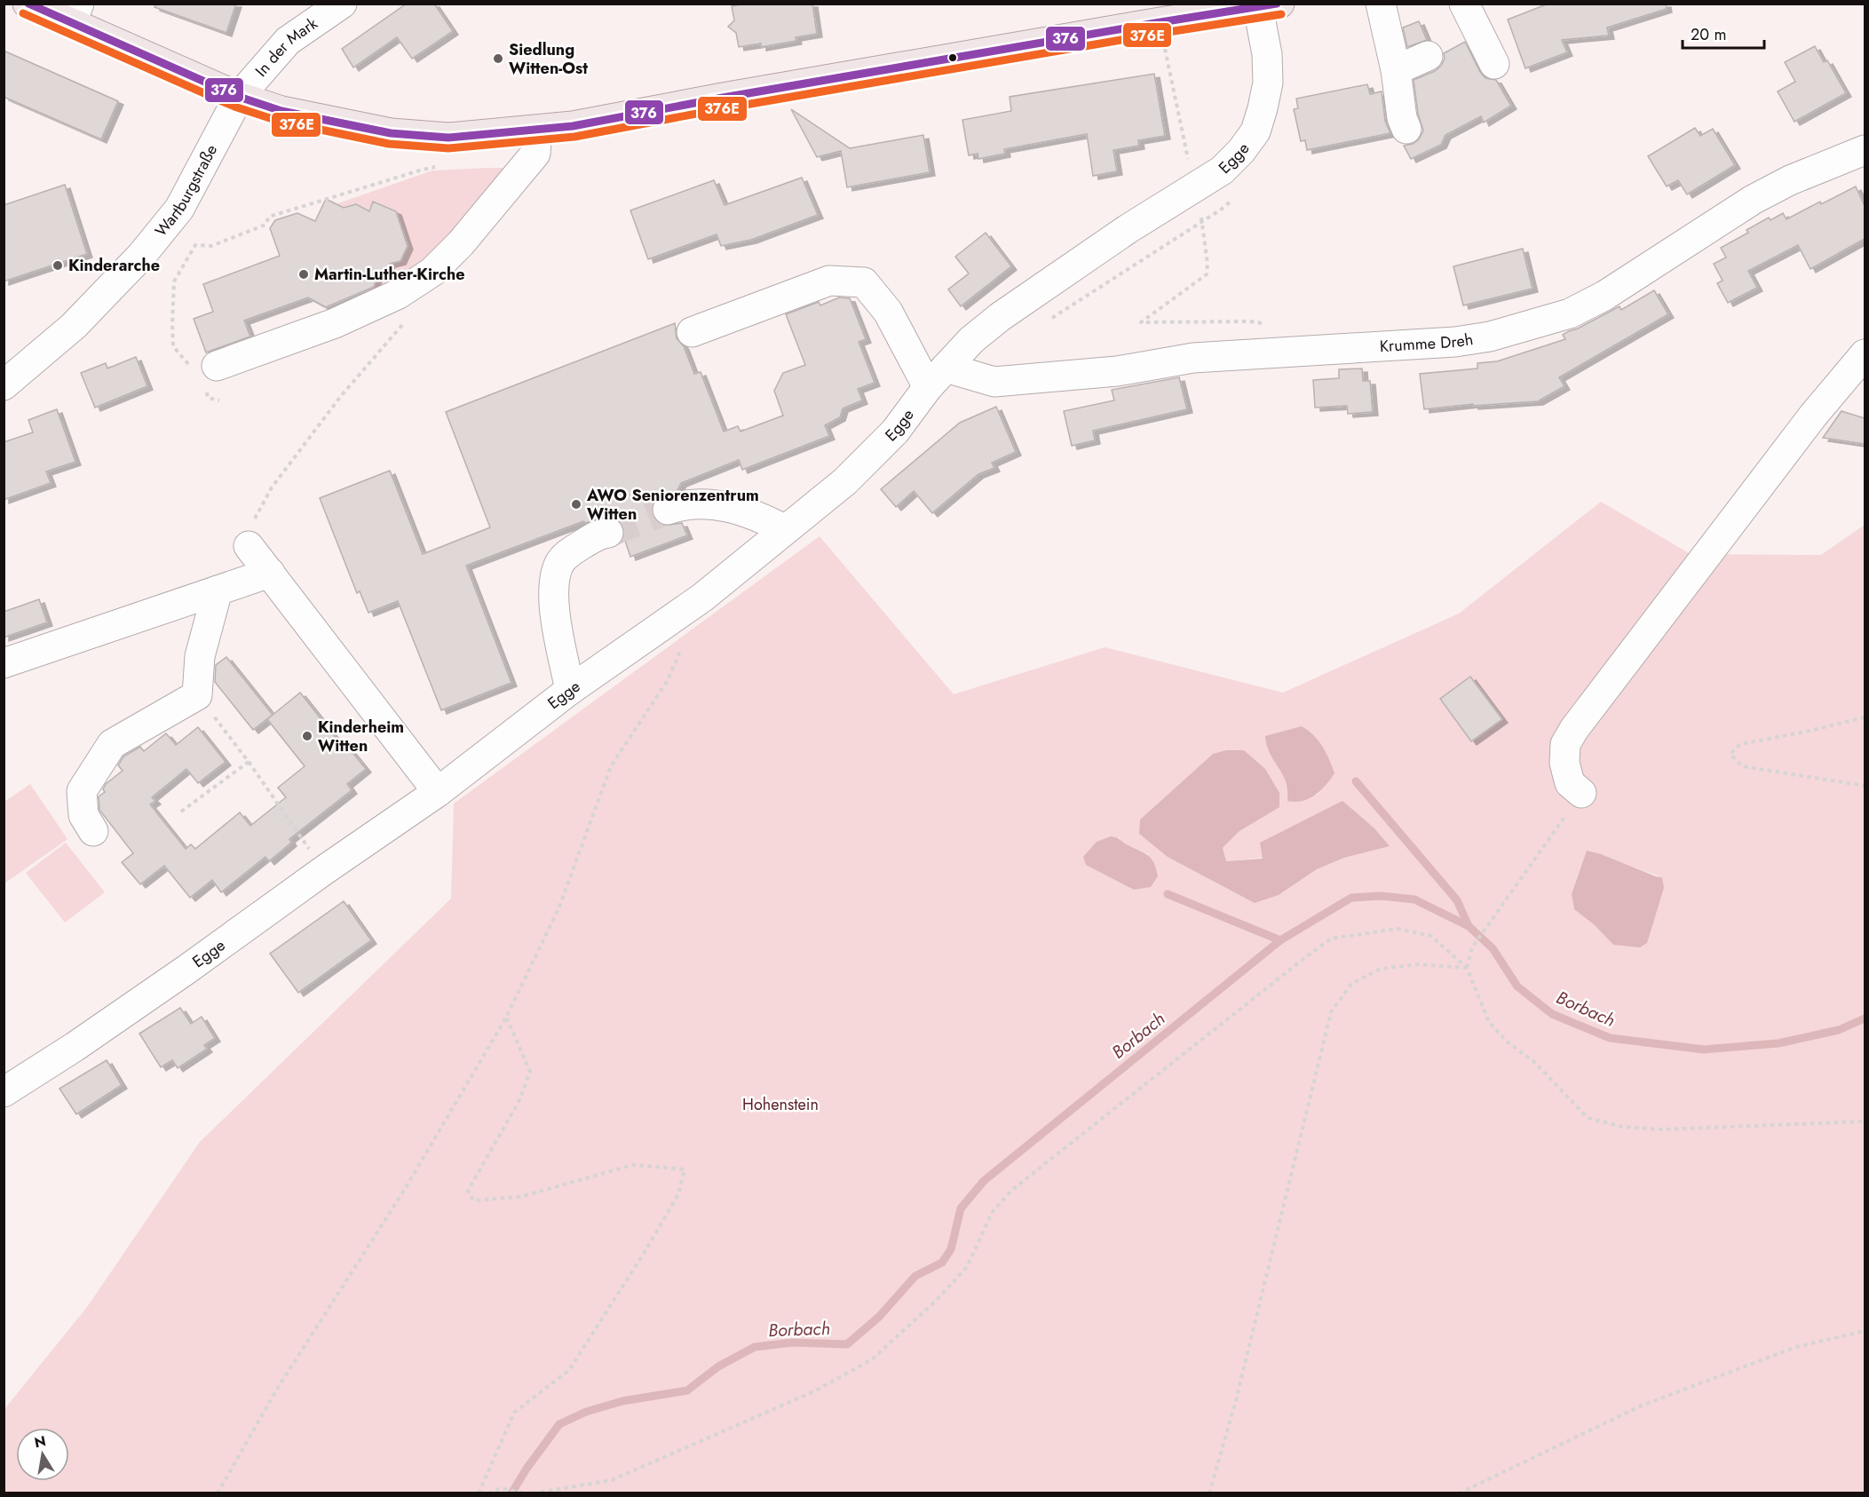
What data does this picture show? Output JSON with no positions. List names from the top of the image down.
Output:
{
  "streets": {
    "street": [
      "In der Mark",
      "Egge",
      "Wartburgstraße",
      "Krumme Dreh"
    ]
  },
  "crossings": [
    ["In der Mark", "Wartburgstraße"],
    ["Egge", "Krumme Dreh"]
  ],
  "water": ["Borbach"],
  "parks": ["Hohenstein"],
  "places": [
    "Siedlung Witten-Ost",
    "Kinderarche",
    "Martin-Luther-Kirche",
    "AWO Seniorenzentrum Witten",
    "Kinderheim Witten"
  ],
  "lines": ["transit line 376", "transit line 376E"],
  "scale_bar": "20 m",
  "north": "top"
}
